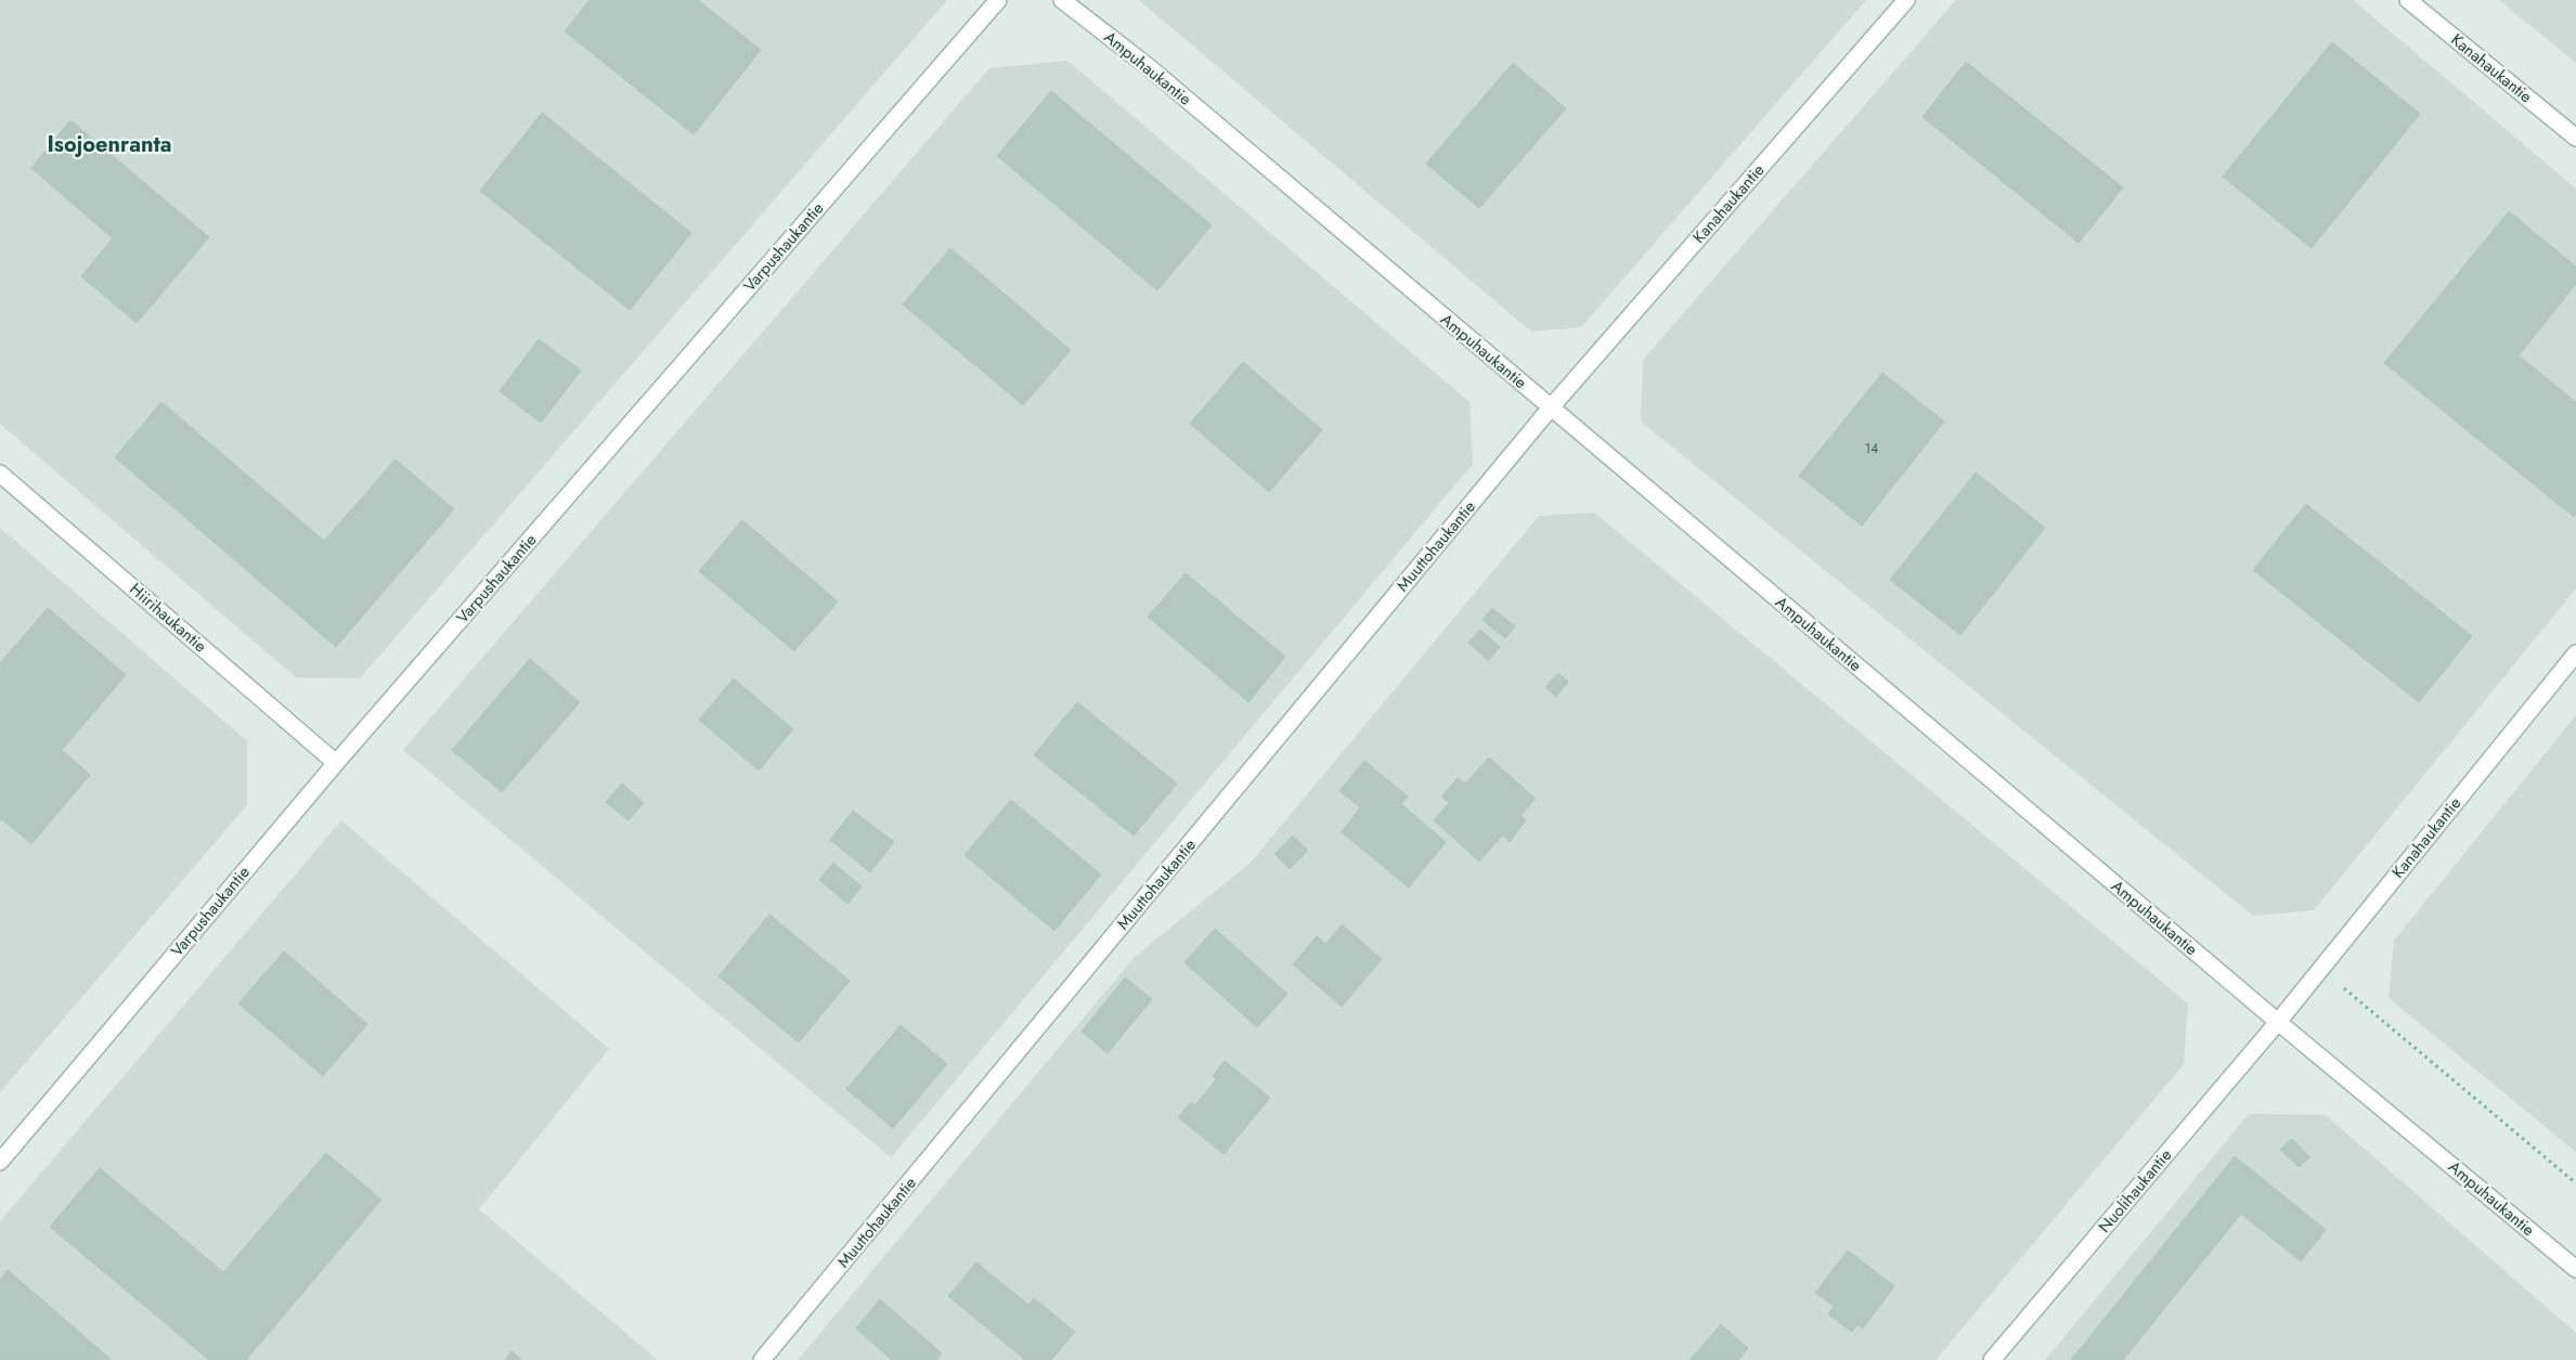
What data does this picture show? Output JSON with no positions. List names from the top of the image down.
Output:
{
  "streets": {
    "street": [
      "Ampuhaukantie",
      "Kanahaukantie",
      "Varpushaukantie",
      "Muuttohaukantie",
      "Hiirihaukantie",
      "Nuolihaukantie"
    ]
  },
  "crossings": [
    ["Ampuhaukantie", "Kanahaukantie"],
    ["Ampuhaukantie", "Muuttohaukantie"],
    ["Ampuhaukantie", "Nuolihaukantie"],
    ["Kanahaukantie", "Muuttohaukantie"],
    ["Kanahaukantie", "Nuolihaukantie"],
    ["Varpushaukantie", "Hiirihaukantie"]
  ],
  "districts": ["Isojoenranta"],
  "house_numbers": ["14"]
}
